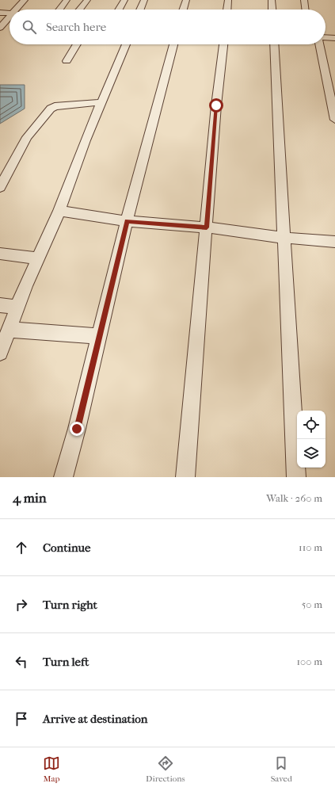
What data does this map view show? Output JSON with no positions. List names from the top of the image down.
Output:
{
  "page": {
    "search": "Search here",
    "heading": ["4 min", "Walk · 260 m"],
    "list": [
      ["Continue", "110 m"],
      ["Turn right", "50 m"],
      ["Turn left", "100 m"],
      "Arrive at destination"
    ],
    "nav": ["Map", "Directions", "Saved"]
  }
}
